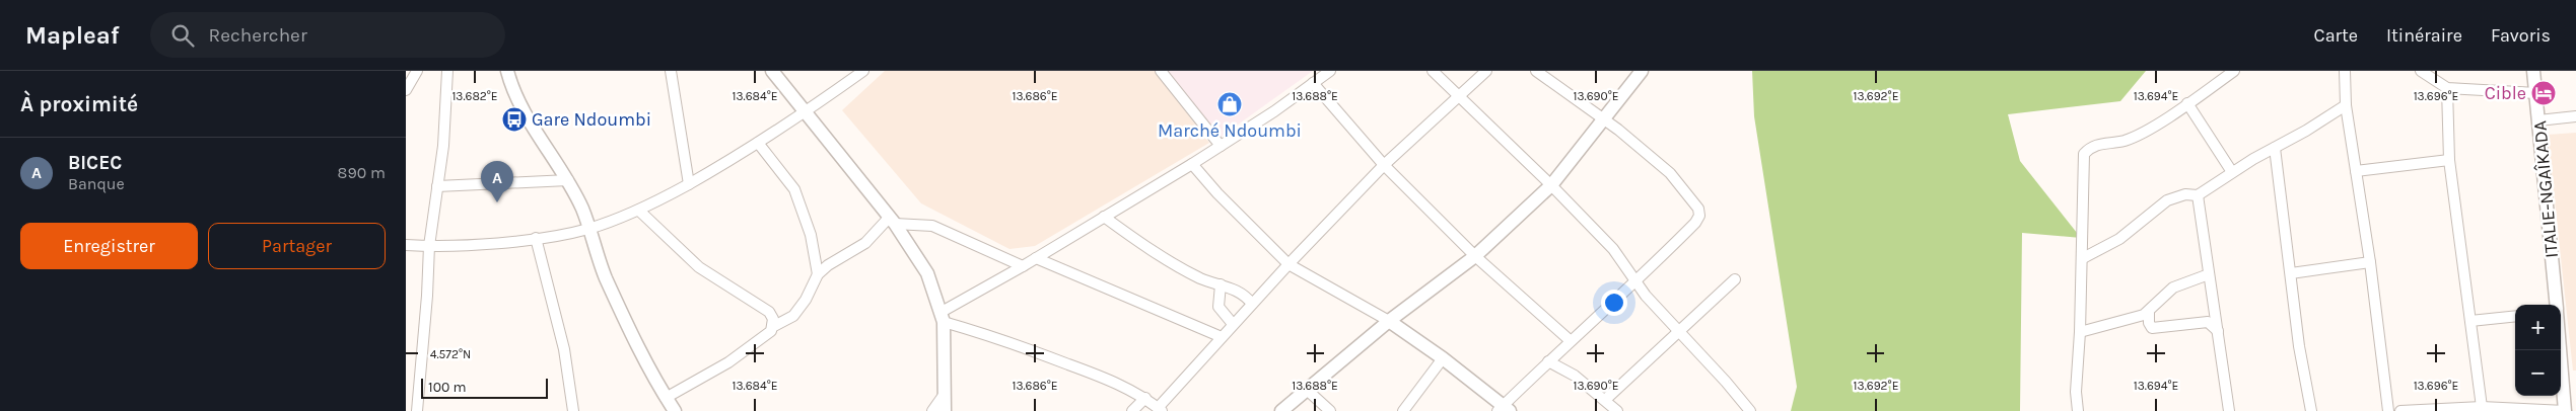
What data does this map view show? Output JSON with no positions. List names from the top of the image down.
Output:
{
  "streets": {
    "street": ["ITALIE-NGAÎKADA"]
  },
  "places": {
    "hotel": ["Cible"],
    "shop": ["Marché Ndoumbi"],
    "bus stop": ["Gare Ndoumbi"]
  },
  "scale_bar": "100 m",
  "page": {
    "header": "Mapleaf",
    "search": "Rechercher",
    "nav": ["Carte", "Itinéraire", "Favoris"],
    "heading": "À proximité",
    "list": [
      {
        "mark": "A",
        "name": "BICEC",
        "note": "Banque",
        "value": "890 m"
      }
    ],
    "pins": "A",
    "buttons": ["Enregistrer", "Partager"],
    "map_buttons": ["+", "−"],
    "scale": "100 m"
  },
  "coordinates": [
    "13.682°E",
    "13.684°E",
    "13.686°E",
    "13.688°E",
    "13.690°E",
    "13.692°E",
    "13.694°E",
    "13.696°E",
    "4.572°N"
  ]
}
